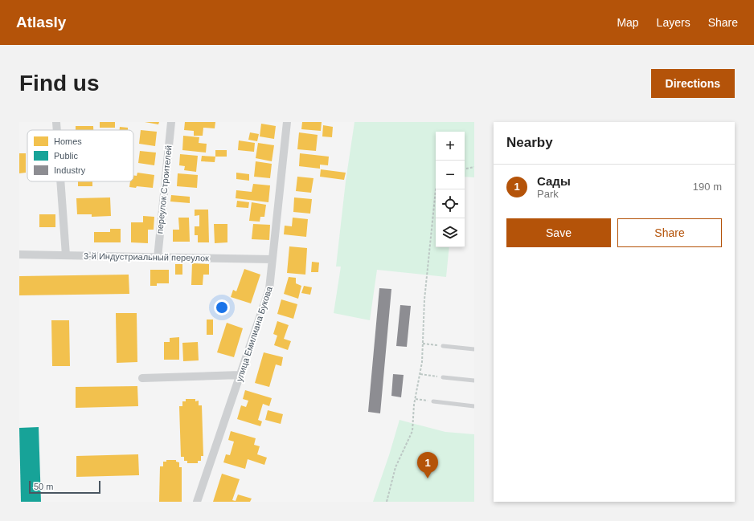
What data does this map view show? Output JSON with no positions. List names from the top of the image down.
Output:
{
  "streets": {
    "street": ["переулок Строителей", "3-й Индустриальный переулок", "улица Емилиана Букова"]
  },
  "crossings": [
    ["переулок Строителей", "3-й Индустриальный переулок"],
    ["3-й Индустриальный переулок", "улица Емилиана Букова"]
  ],
  "legend": ["Homes", "Public", "Industry"],
  "scale_bar": "50 m",
  "page": {
    "header": "Atlasly",
    "nav": ["Map", "Layers", "Share"],
    "buttons": [
      "Directions",
      ["Save", "Share"]
    ],
    "title": "Find us",
    "heading": "Nearby",
    "map_buttons": ["+", "−"],
    "list": [
      {
        "mark": "1",
        "name": "Сады",
        "note": "Park",
        "value": "190 m"
      }
    ],
    "pins": "1",
    "scale": "50 m"
  }
}
